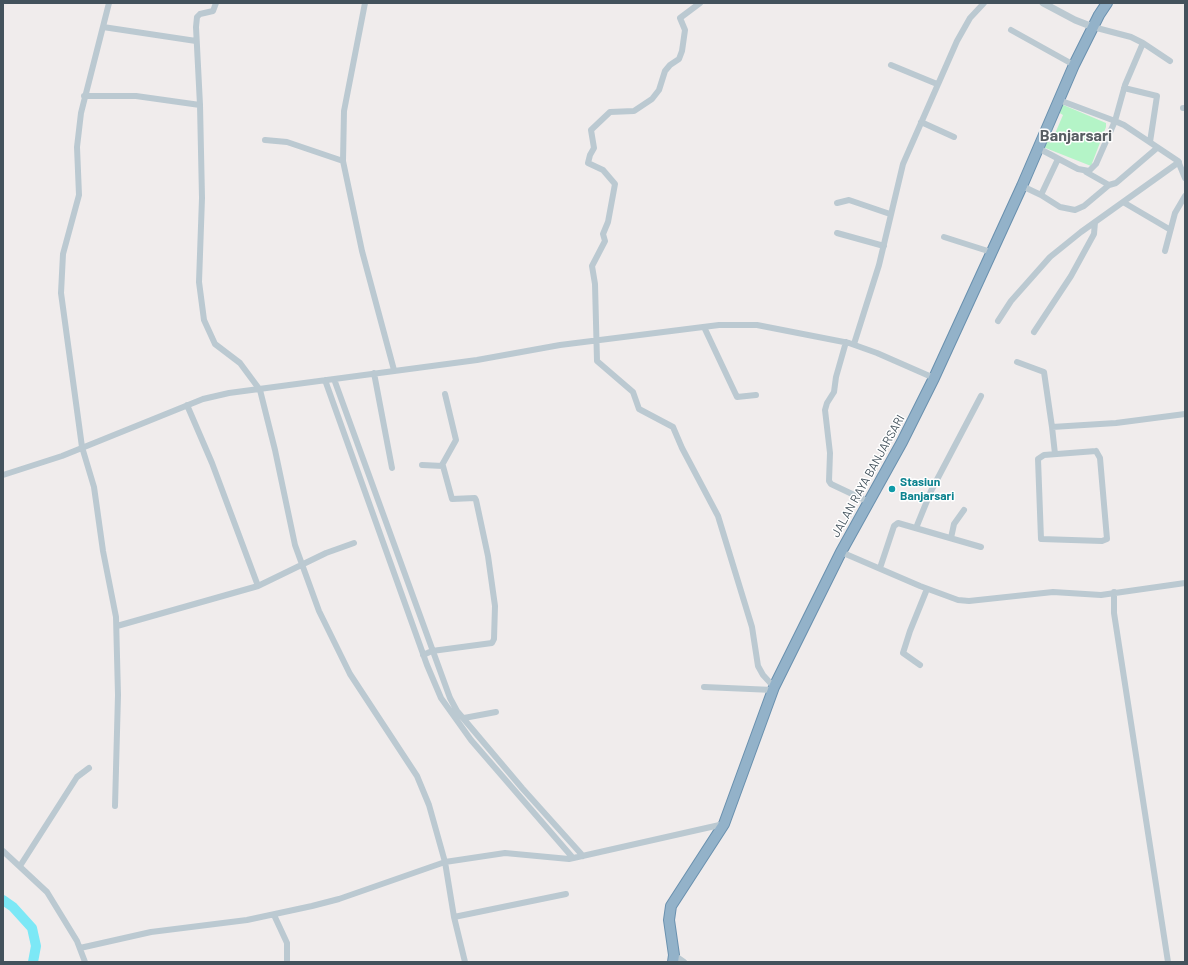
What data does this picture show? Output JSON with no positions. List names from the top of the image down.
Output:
{
  "streets": {
    "highway": ["JALAN RAYA BANJARSARI"]
  },
  "districts": ["Banjarsari"],
  "places": ["Stasiun Banjarsari"]
}
